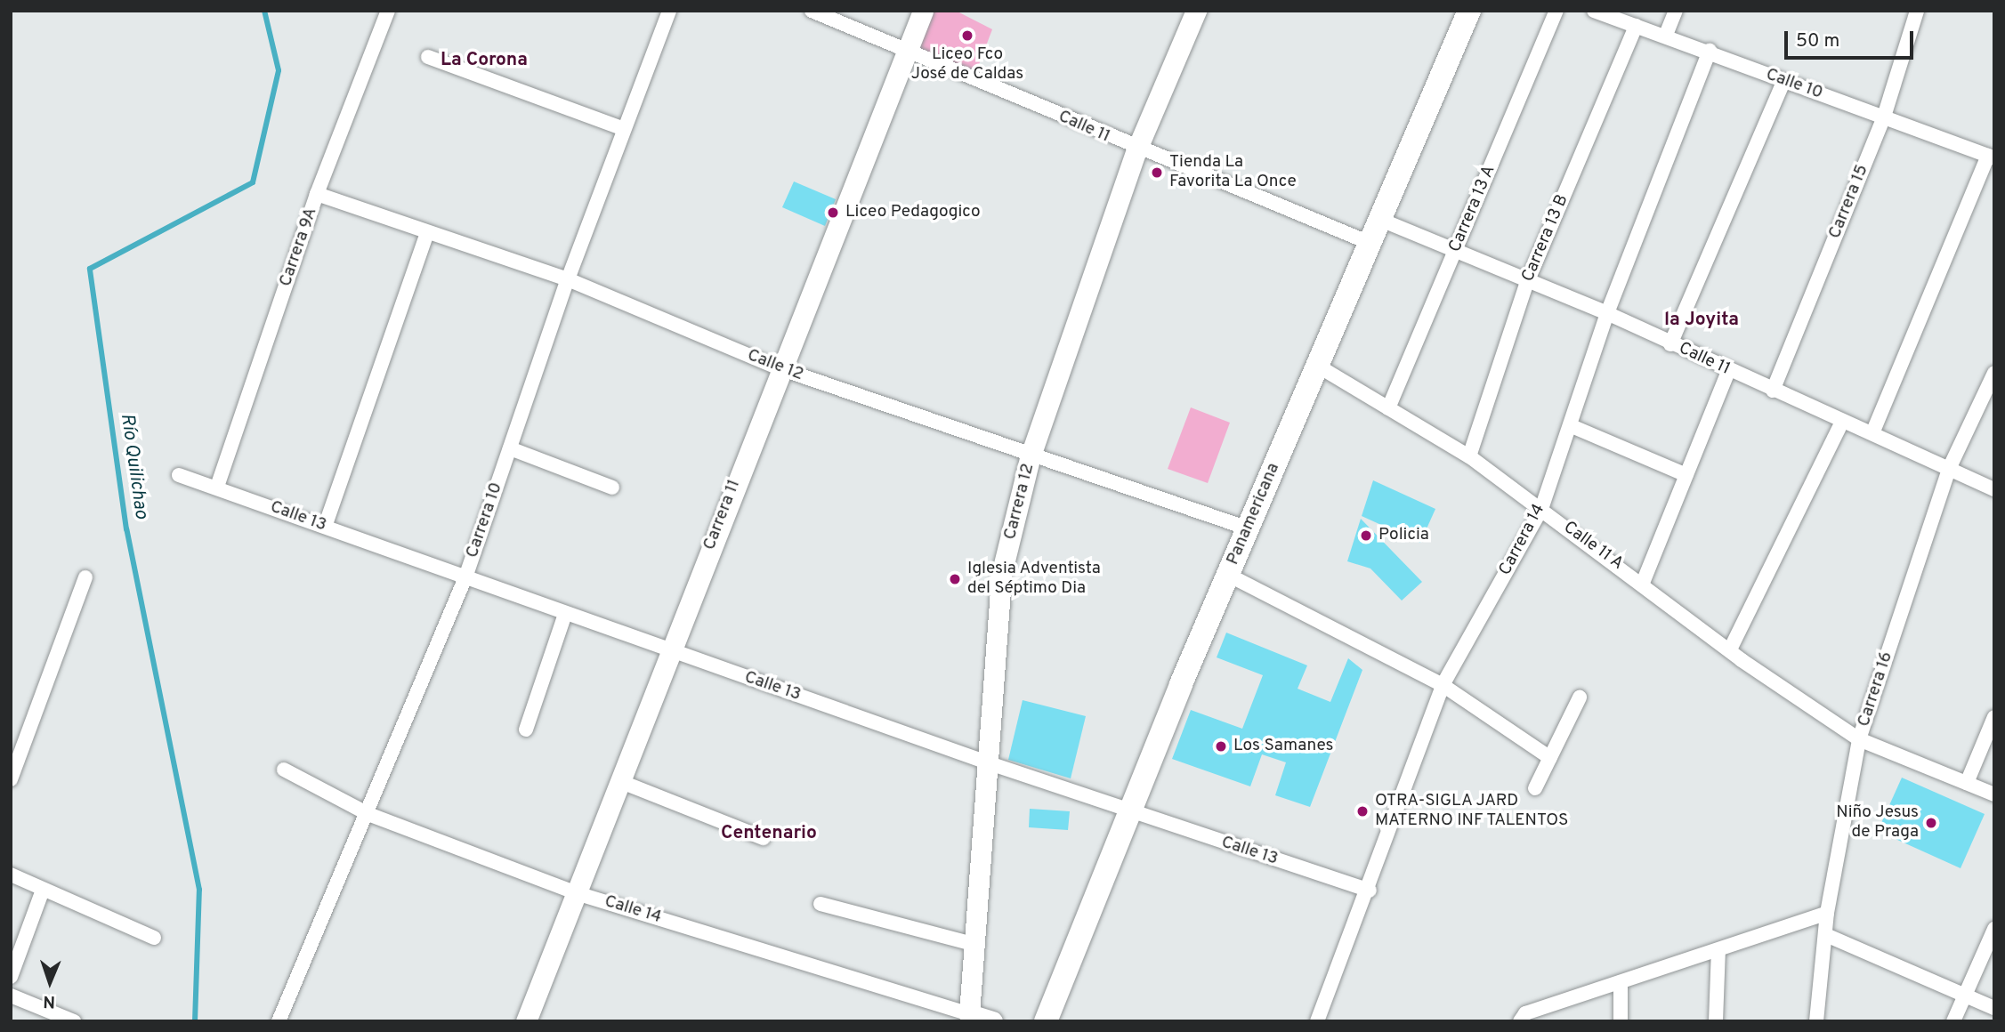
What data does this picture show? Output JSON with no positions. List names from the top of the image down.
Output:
{
  "streets": {
    "main road": ["Panamericana"],
    "street": [
      "Calle 10",
      "Calle 11",
      "Carrera 15",
      "Carrera 13 A",
      "Carrera 13 B",
      "Carrera 9A",
      "Calle 12",
      "Carrera 12",
      "Carrera 11",
      "Calle 13",
      "Carrera 10",
      "Carrera 14",
      "Calle 11 A",
      "Carrera 16",
      "Calle 14"
    ]
  },
  "crossings": [
    ["Calle 10", "Carrera 15"],
    ["Calle 10", "Carrera 13 B"],
    ["Calle 10", "Carrera 14"],
    ["Calle 11", "Carrera 15"],
    ["Calle 11", "Carrera 13 A"],
    ["Calle 11", "Carrera 13 B"],
    ["Calle 11", "Carrera 12"],
    ["Calle 11", "Panamericana"],
    ["Calle 11", "Carrera 11"],
    ["Calle 11", "Carrera 14"],
    ["Calle 11", "Carrera 16"],
    ["Carrera 13 A", "Calle 11 A"],
    ["Carrera 13 B", "Calle 11 A"],
    ["Carrera 9A", "Calle 12"],
    ["Carrera 9A", "Calle 13"],
    ["Calle 12", "Carrera 12"],
    ["Calle 12", "Panamericana"],
    ["Calle 12", "Carrera 11"],
    ["Calle 12", "Carrera 10"],
    ["Carrera 12", "Calle 13"],
    ["Carrera 12", "Calle 14"],
    ["Panamericana", "Calle 13"],
    ["Panamericana", "Calle 11 A"],
    ["Carrera 11", "Calle 13"],
    ["Carrera 11", "Calle 14"],
    ["Calle 13", "Carrera 10"],
    ["Calle 13", "Carrera 14"],
    ["Carrera 10", "Calle 14"],
    ["Carrera 14", "Calle 11 A"],
    ["Calle 11 A", "Carrera 16"]
  ],
  "districts": ["La Corona", "la Joyita", "Centenario"],
  "water": ["Río Quilichao"],
  "places": [
    "Liceo Fco José de Caldas",
    "Tienda La Favorita La Once",
    "Liceo Pedagogico",
    "Policia",
    "Iglesia Adventista del Séptimo Dia",
    "Los Samanes",
    "OTRA-SIGLA JARD MATERNO INF TALENTOS",
    "Niño Jesus de Praga"
  ],
  "scale_bar": "50 m",
  "north": "bottom"
}
